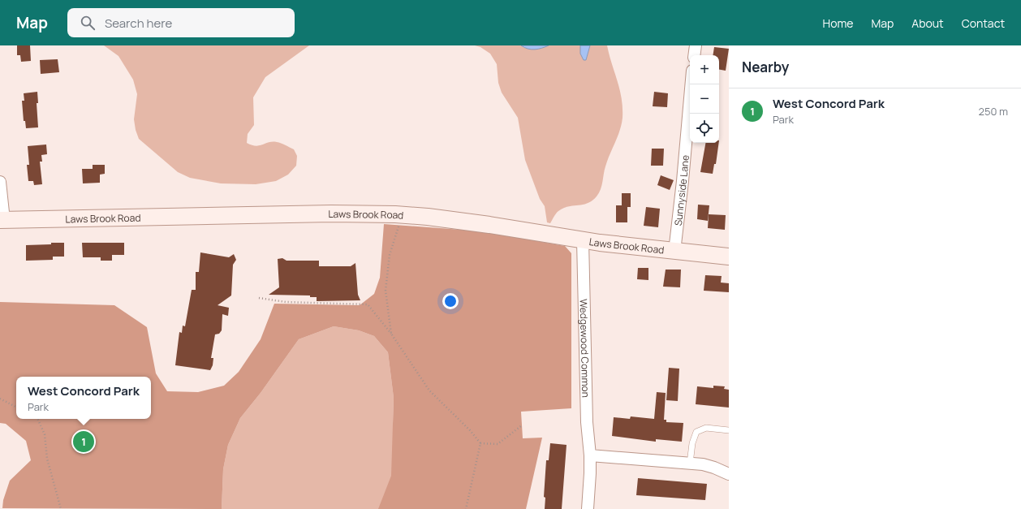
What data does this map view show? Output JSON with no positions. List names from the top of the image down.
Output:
{
  "streets": {
    "street": ["Sunnyside Lane", "Laws Brook Road", "Wedgewood Common"]
  },
  "crossings": [
    ["Sunnyside Lane", "Laws Brook Road"],
    ["Laws Brook Road", "Wedgewood Common"]
  ],
  "page": {
    "header": "Map",
    "search": "Search here",
    "nav": [
      "Home",
      "Map",
      "About",
      "Contact"
    ],
    "heading": "Nearby",
    "map_buttons": ["+", "−"],
    "list": [
      {
        "mark": "1",
        "name": "West Concord Park",
        "note": "Park",
        "value": "250 m"
      }
    ],
    "popup": ["West Concord Park", "Park"],
    "pins": "1"
  }
}
